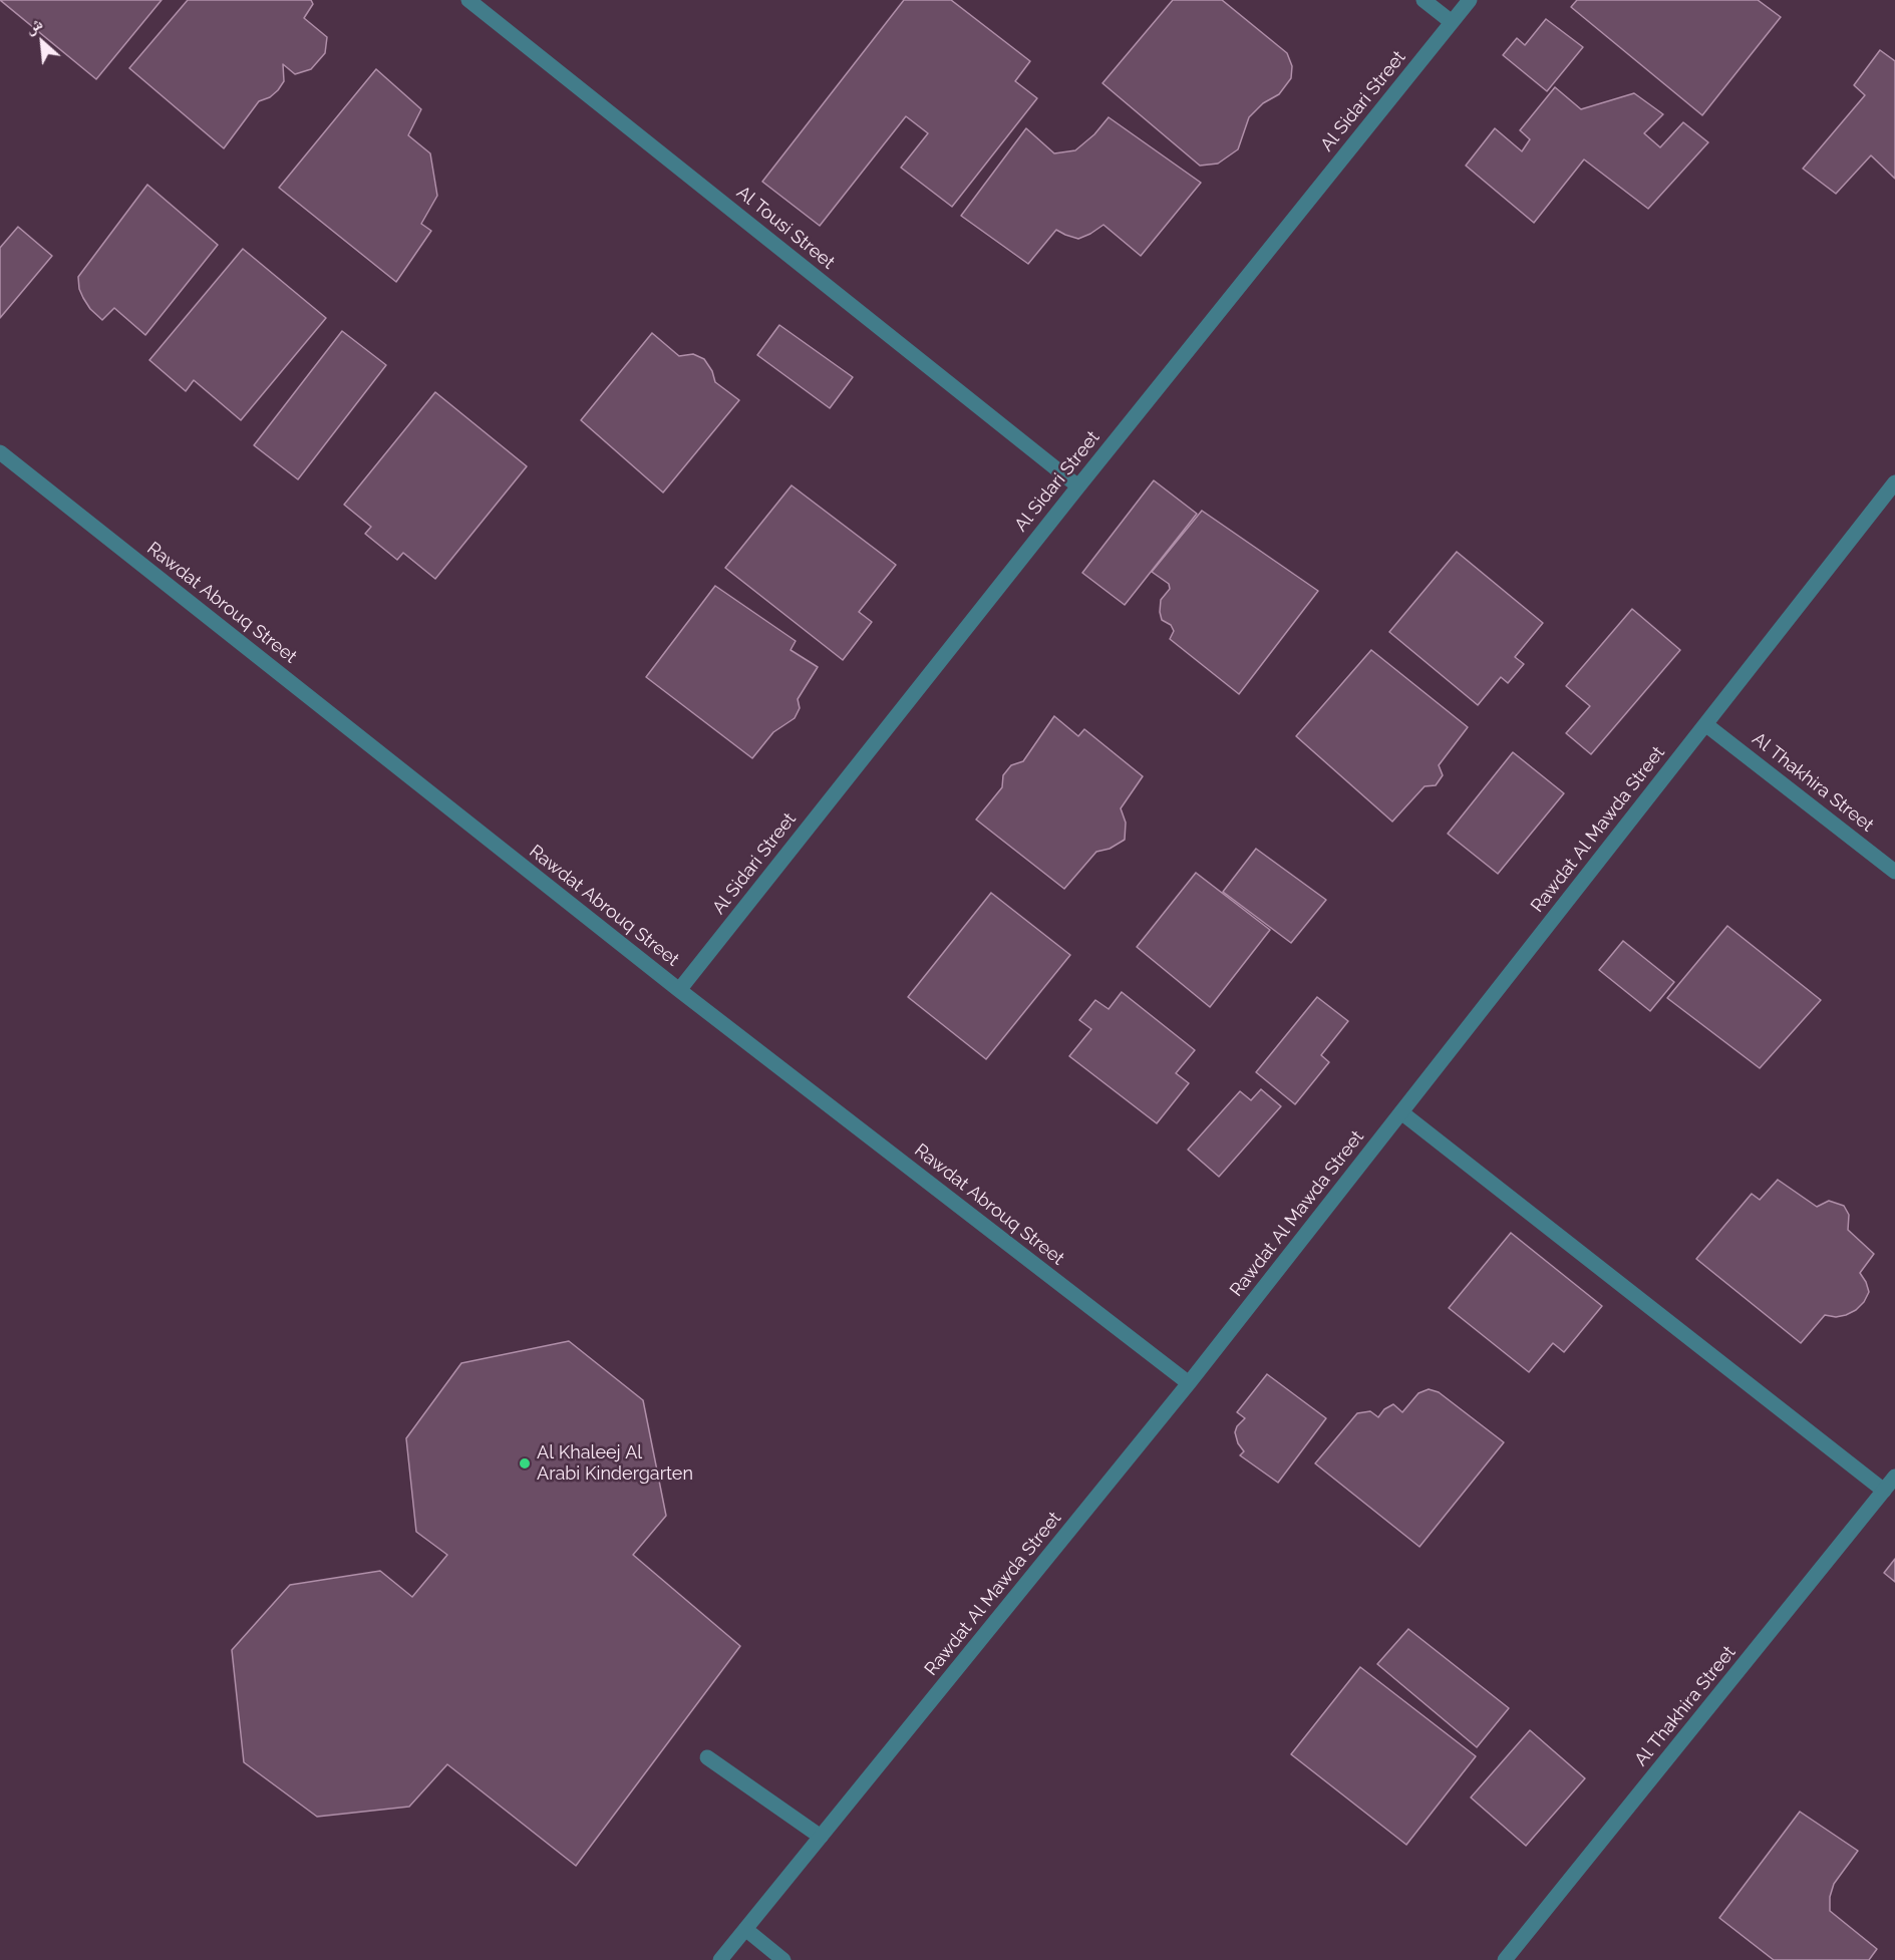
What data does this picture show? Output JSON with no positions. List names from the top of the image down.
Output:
{
  "streets": {
    "street": [
      "Al Sidari Street",
      "Al Tousi Street",
      "Rawdat Abrouq Street",
      "Al Thakhira Street",
      "Rawdat Al Mawda Street"
    ]
  },
  "crossings": [
    ["Al Sidari Street", "Al Tousi Street"],
    ["Al Sidari Street", "Rawdat Abrouq Street"],
    ["Rawdat Abrouq Street", "Rawdat Al Mawda Street"],
    ["Al Thakhira Street", "Rawdat Al Mawda Street"]
  ],
  "places": ["Al Khaleej Al Arabi Kindergarten"],
  "north": "top left"
}
